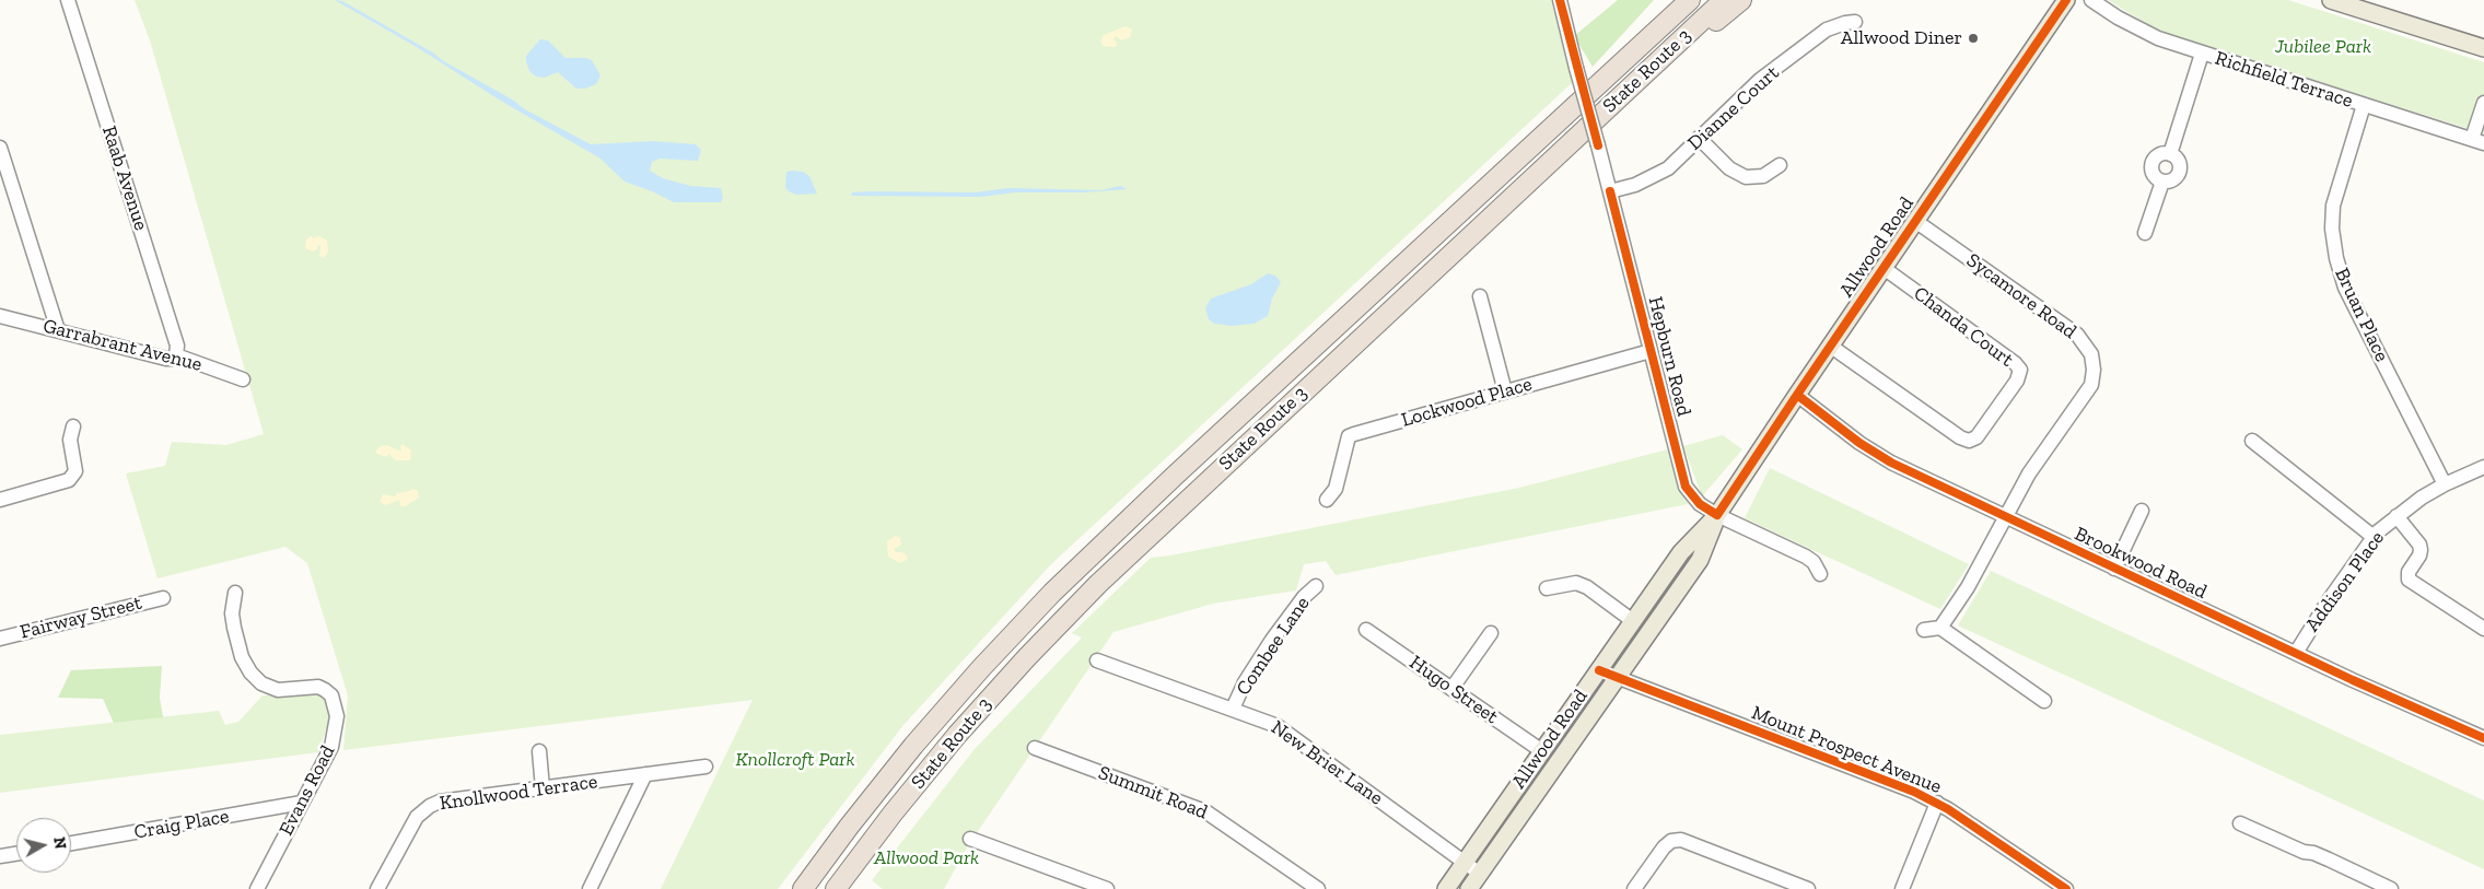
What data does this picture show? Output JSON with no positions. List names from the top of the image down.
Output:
{
  "streets": {
    "highway": ["State Route 3"],
    "main road": ["Allwood Road"],
    "street": [
      "Richfield Terrace",
      "Dianne Court",
      "Raab Avenue",
      "Sycamore Road",
      "Bruan Place",
      "Chanda Court",
      "Garrabrant Avenue",
      "Hepburn Road",
      "Lockwood Place",
      "Brookwood Road",
      "Addison Place",
      "Fairway Street",
      "Combee Lane",
      "Hugo Street",
      "Mount Prospect Avenue",
      "New Brier Lane",
      "Evans Road",
      "Knollwood Terrace",
      "Summit Road",
      "Craig Place"
    ]
  },
  "crossings": [
    ["Richfield Terrace", "Bruan Place"],
    ["Dianne Court", "Hepburn Road"],
    ["Raab Avenue", "Garrabrant Avenue"],
    ["Allwood Road", "Sycamore Road"],
    ["Allwood Road", "Chanda Court"],
    ["Allwood Road", "Hepburn Road"],
    ["Allwood Road", "Brookwood Road"],
    ["Allwood Road", "Hugo Street"],
    ["Allwood Road", "Mount Prospect Avenue"],
    ["Allwood Road", "New Brier Lane"],
    ["Sycamore Road", "Brookwood Road"],
    ["Bruan Place", "Addison Place"],
    ["Hepburn Road", "Lockwood Place"],
    ["Brookwood Road", "Addison Place"],
    ["Combee Lane", "New Brier Lane"],
    ["Evans Road", "Craig Place"]
  ],
  "parks": ["Jubilee Park", "Knollcroft Park", "Allwood Park"],
  "places": ["Allwood Diner"],
  "north": "right"
}
